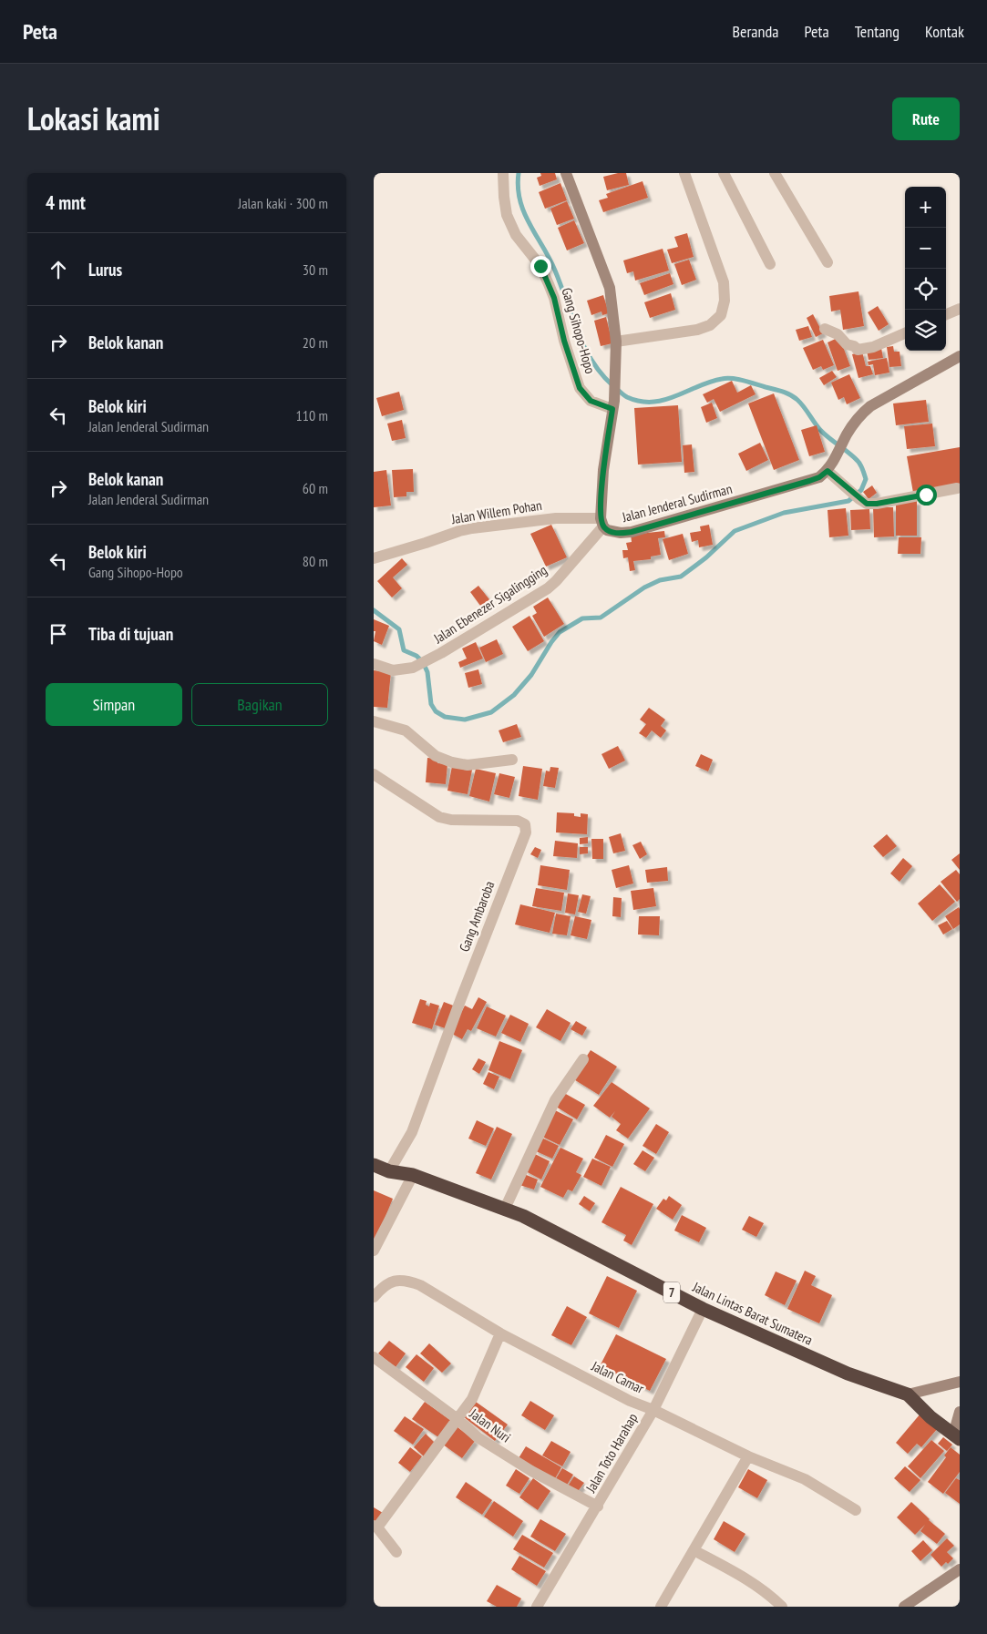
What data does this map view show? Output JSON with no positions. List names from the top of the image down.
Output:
{
  "streets": {
    "highway": ["7", "Jalan Lintas Barat Sumatera"],
    "main road": ["Jalan Jenderal Sudirman"],
    "street": [
      "Gang Sihopo-Hopo",
      "Jalan Willem Pohan",
      "Jalan Ebenezer Sigalingging",
      "Gang Ambaroba",
      "Jalan Camar",
      "Jalan Nuri",
      "Jalan Toto Harahap"
    ]
  },
  "crossings": [
    ["Gang Sihopo-Hopo", "Jalan Jenderal Sudirman"],
    ["Jalan Jenderal Sudirman", "Jalan Willem Pohan"],
    ["Jalan Jenderal Sudirman", "Jalan Ebenezer Sigalingging"],
    ["Jalan Willem Pohan", "Jalan Ebenezer Sigalingging"],
    ["Gang Ambaroba", "Jalan Lintas Barat Sumatera"],
    ["Jalan Lintas Barat Sumatera", "Jalan Toto Harahap"],
    ["Jalan Camar", "Jalan Toto Harahap"],
    ["Jalan Nuri", "Jalan Toto Harahap"]
  ],
  "page": {
    "header": "Peta",
    "nav": [
      "Beranda",
      "Peta",
      "Tentang",
      "Kontak"
    ],
    "title": "Lokasi kami",
    "buttons": [
      "Rute",
      ["Simpan", "Bagikan"]
    ],
    "heading": ["4 mnt", "Jalan kaki · 300 m"],
    "map_buttons": ["+", "−"],
    "list": [
      ["Lurus", "30 m"],
      ["Belok kanan", "20 m"],
      ["Belok kiri", "Jalan Jenderal Sudirman", "110 m"],
      ["Belok kanan", "Jalan Jenderal Sudirman", "60 m"],
      ["Belok kiri", "Gang Sihopo-Hopo", "80 m"],
      "Tiba di tujuan"
    ]
  }
}
